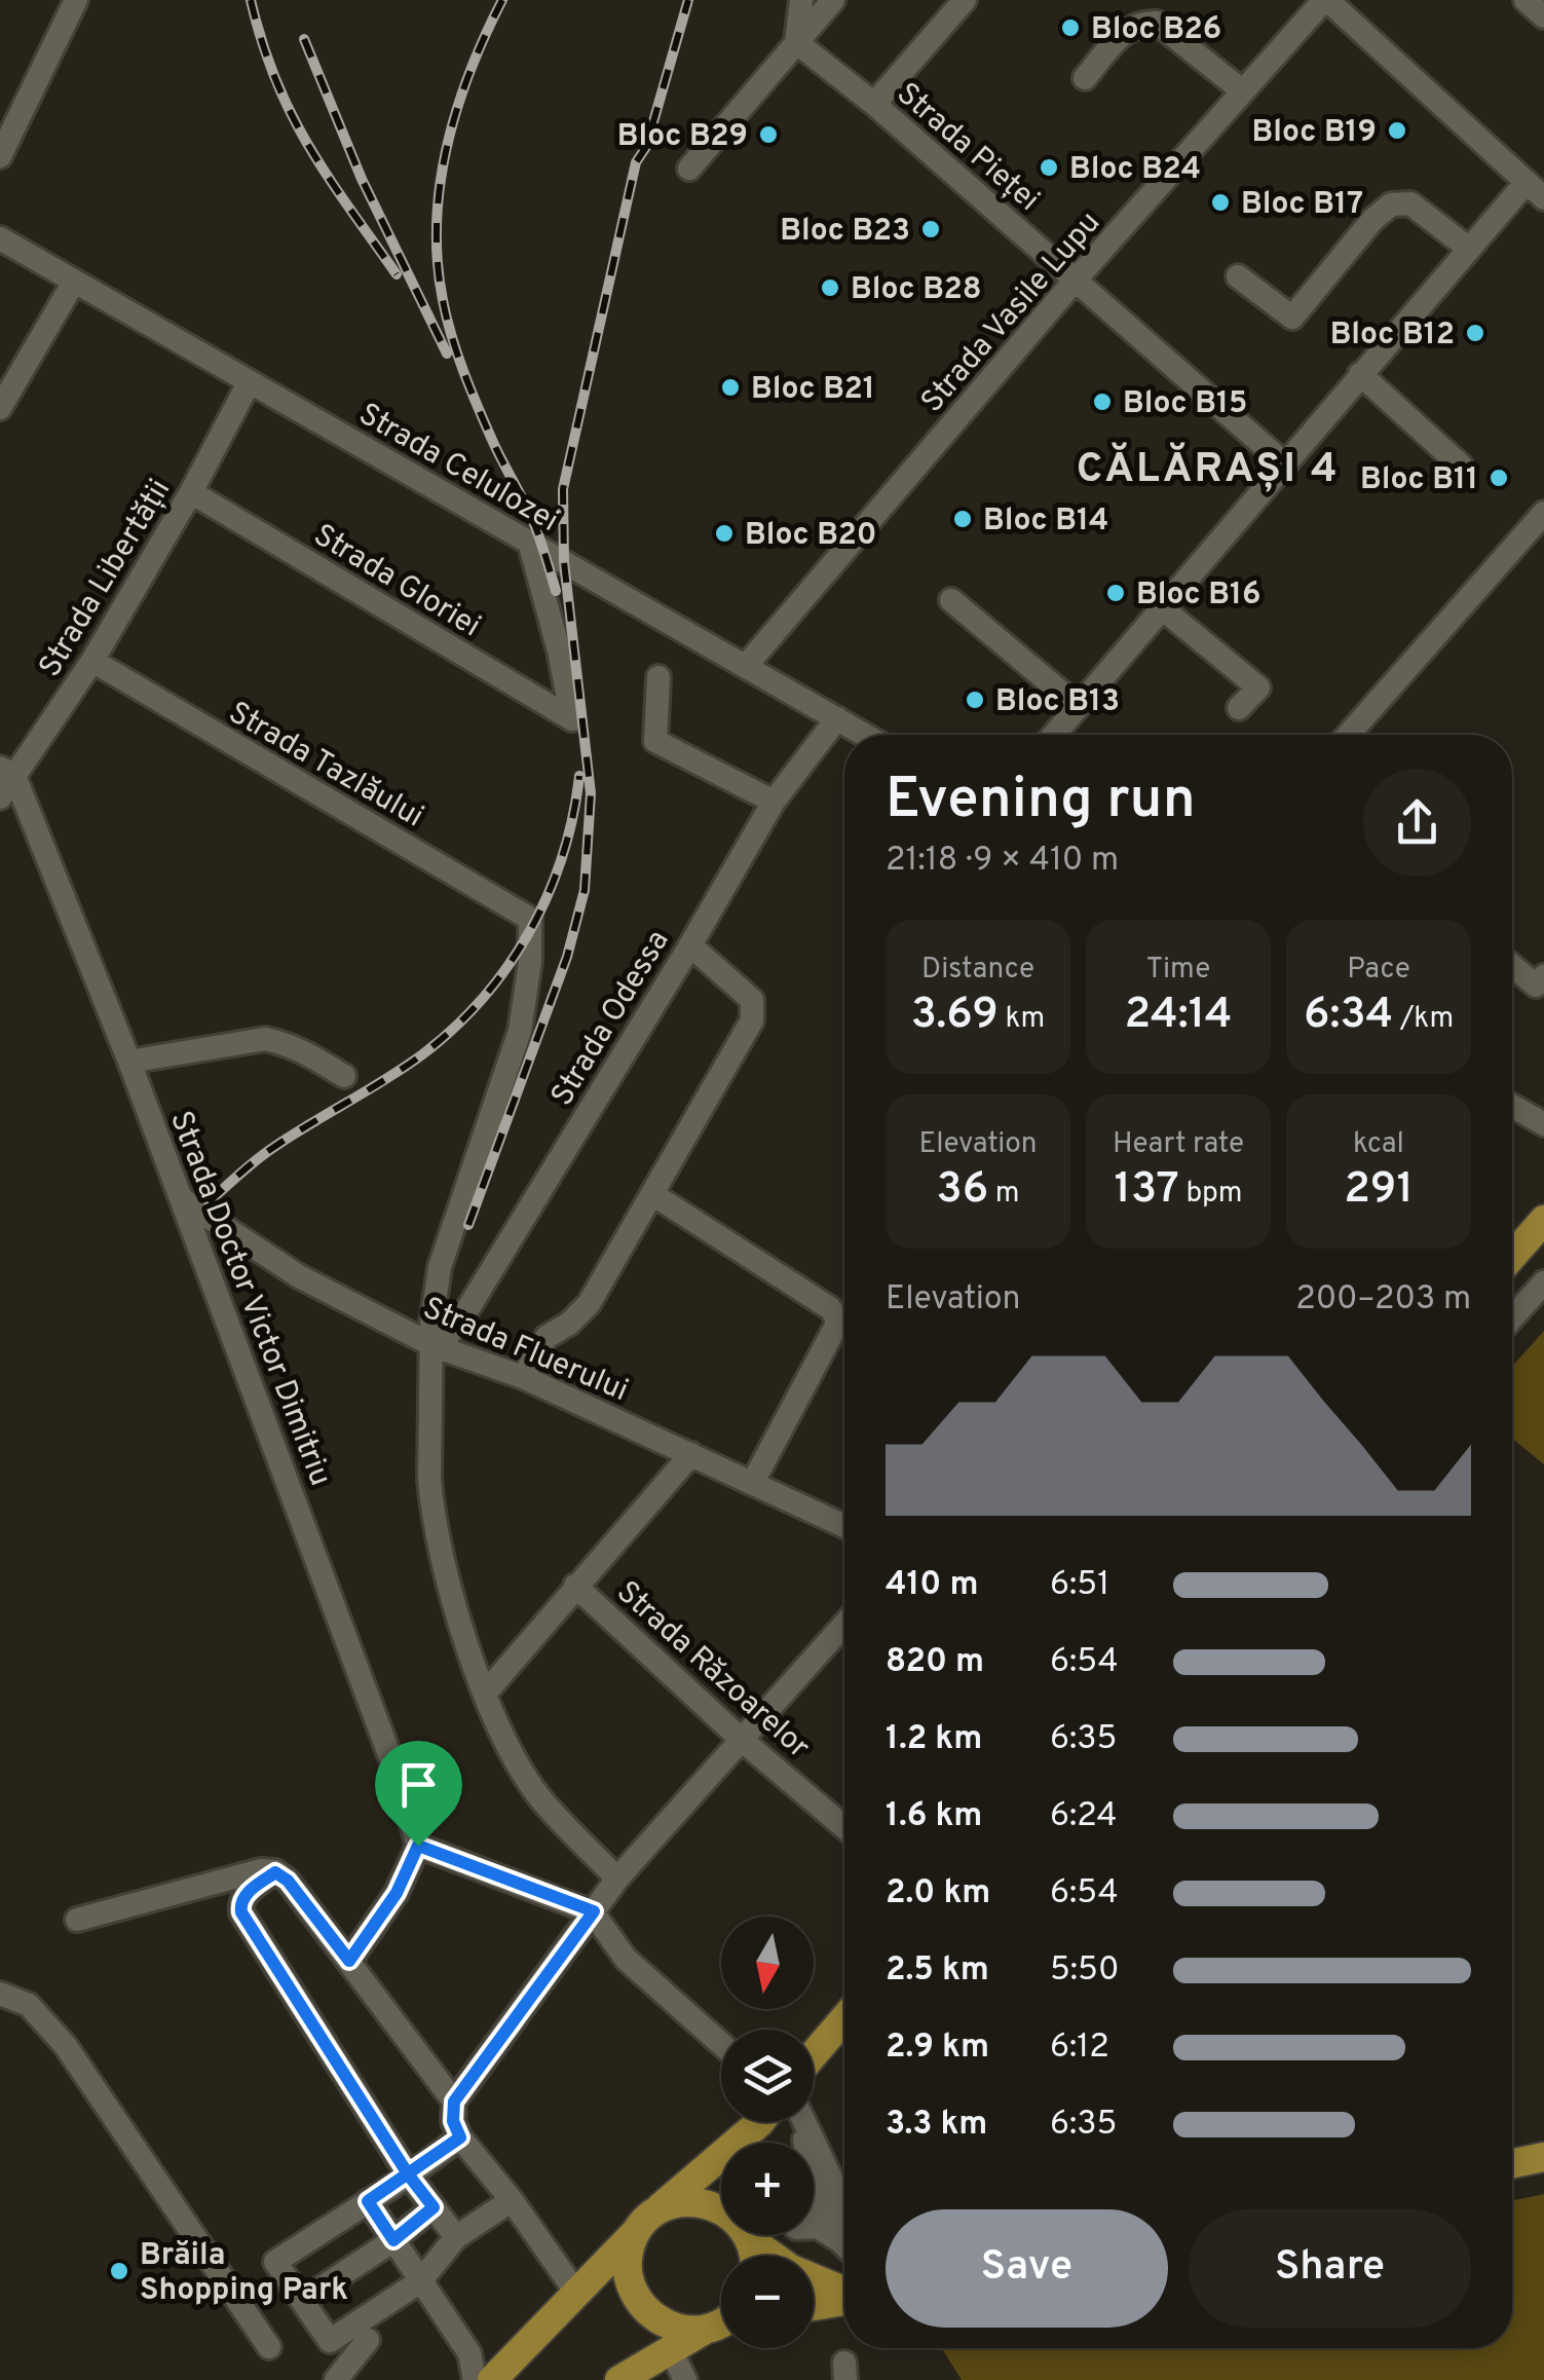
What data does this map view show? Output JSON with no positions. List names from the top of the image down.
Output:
{
  "streets": {
    "street": [
      "Strada Pieței",
      "Strada Vasile Lupu",
      "Strada Celulozei",
      "Strada Libertății",
      "Strada Gloriei",
      "Strada Tazlăului",
      "Strada Odessa",
      "Strada Doctor Victor Dimitriu",
      "Strada Fluerului",
      "Strada Răzoarelor"
    ]
  },
  "crossings": [
    ["Strada Pieței", "Strada Vasile Lupu"],
    ["Strada Vasile Lupu", "Strada Celulozei"],
    ["Strada Celulozei", "Strada Libertății"],
    ["Strada Celulozei", "Strada Gloriei"],
    ["Strada Celulozei", "Strada Odessa"],
    ["Strada Libertății", "Strada Gloriei"],
    ["Strada Libertății", "Strada Tazlăului"],
    ["Strada Libertății", "Strada Doctor Victor Dimitriu"],
    ["Strada Tazlăului", "Strada Odessa"],
    ["Strada Odessa", "Strada Fluerului"],
    ["Strada Doctor Victor Dimitriu", "Strada Fluerului"]
  ],
  "districts": ["CĂLĂRAȘI 4"],
  "places": [
    "Bloc B26",
    "Bloc B19",
    "Bloc B29",
    "Bloc B24",
    "Bloc B17",
    "Bloc B23",
    "Bloc B28",
    "Bloc B12",
    "Bloc B21",
    "Bloc B15",
    "Bloc B11",
    "Bloc B14",
    "Bloc B20",
    "Bloc B16",
    "Bloc B13",
    "Brăila Shopping Park"
  ],
  "north": "bottom",
  "page": {
    "heading": ["Evening run", "21:18 · 9 × 410 m"],
    "stats": [
      ["Distance", "3.69 km"],
      ["Time", "24:14"],
      ["Pace", "6:34 /km"],
      ["Elevation", "36 m"],
      ["Heart rate", "137 bpm"],
      ["kcal", "291"]
    ],
    "chart": ["Elevation", "200–203 m"],
    "list": [
      {
        "name": "410 m",
        "note": "6:51"
      },
      {
        "name": "820 m",
        "note": "6:54"
      },
      {
        "name": "1.2 km",
        "note": "6:35"
      },
      {
        "name": "1.6 km",
        "note": "6:24"
      },
      {
        "name": "2.0 km",
        "note": "6:54"
      },
      {
        "name": "2.5 km",
        "note": "5:50"
      },
      {
        "name": "2.9 km",
        "note": "6:12"
      },
      {
        "name": "3.3 km",
        "note": "6:35"
      }
    ],
    "map_buttons": ["+", "−"],
    "buttons": ["Save", "Share"]
  }
}
